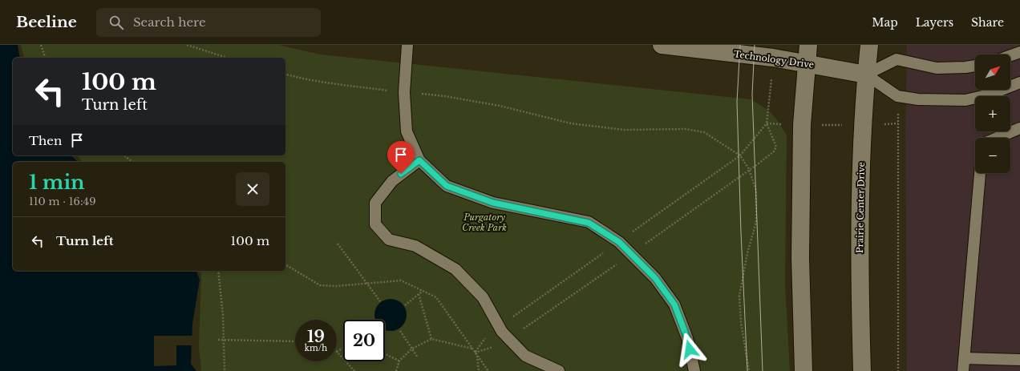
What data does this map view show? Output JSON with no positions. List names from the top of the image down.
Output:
{
  "streets": {
    "main road": ["Technology Drive", "Prairie Center Drive"]
  },
  "crossings": [
    ["Technology Drive", "Prairie Center Drive"]
  ],
  "parks": ["Purgatory Creek Park"],
  "north": "top right",
  "page": {
    "header": "Beeline",
    "search": "Search here",
    "nav": ["Map", "Layers", "Share"],
    "map_buttons": ["+", "−"],
    "turn": ["100 m", "Turn left"],
    "then": "Then",
    "heading": ["1 min", "110 m · 16:49"],
    "list": [
      {
        "name": "Turn left",
        "value": "100 m"
      }
    ],
    "speed": "19 km/h",
    "limit": "20"
  }
}
